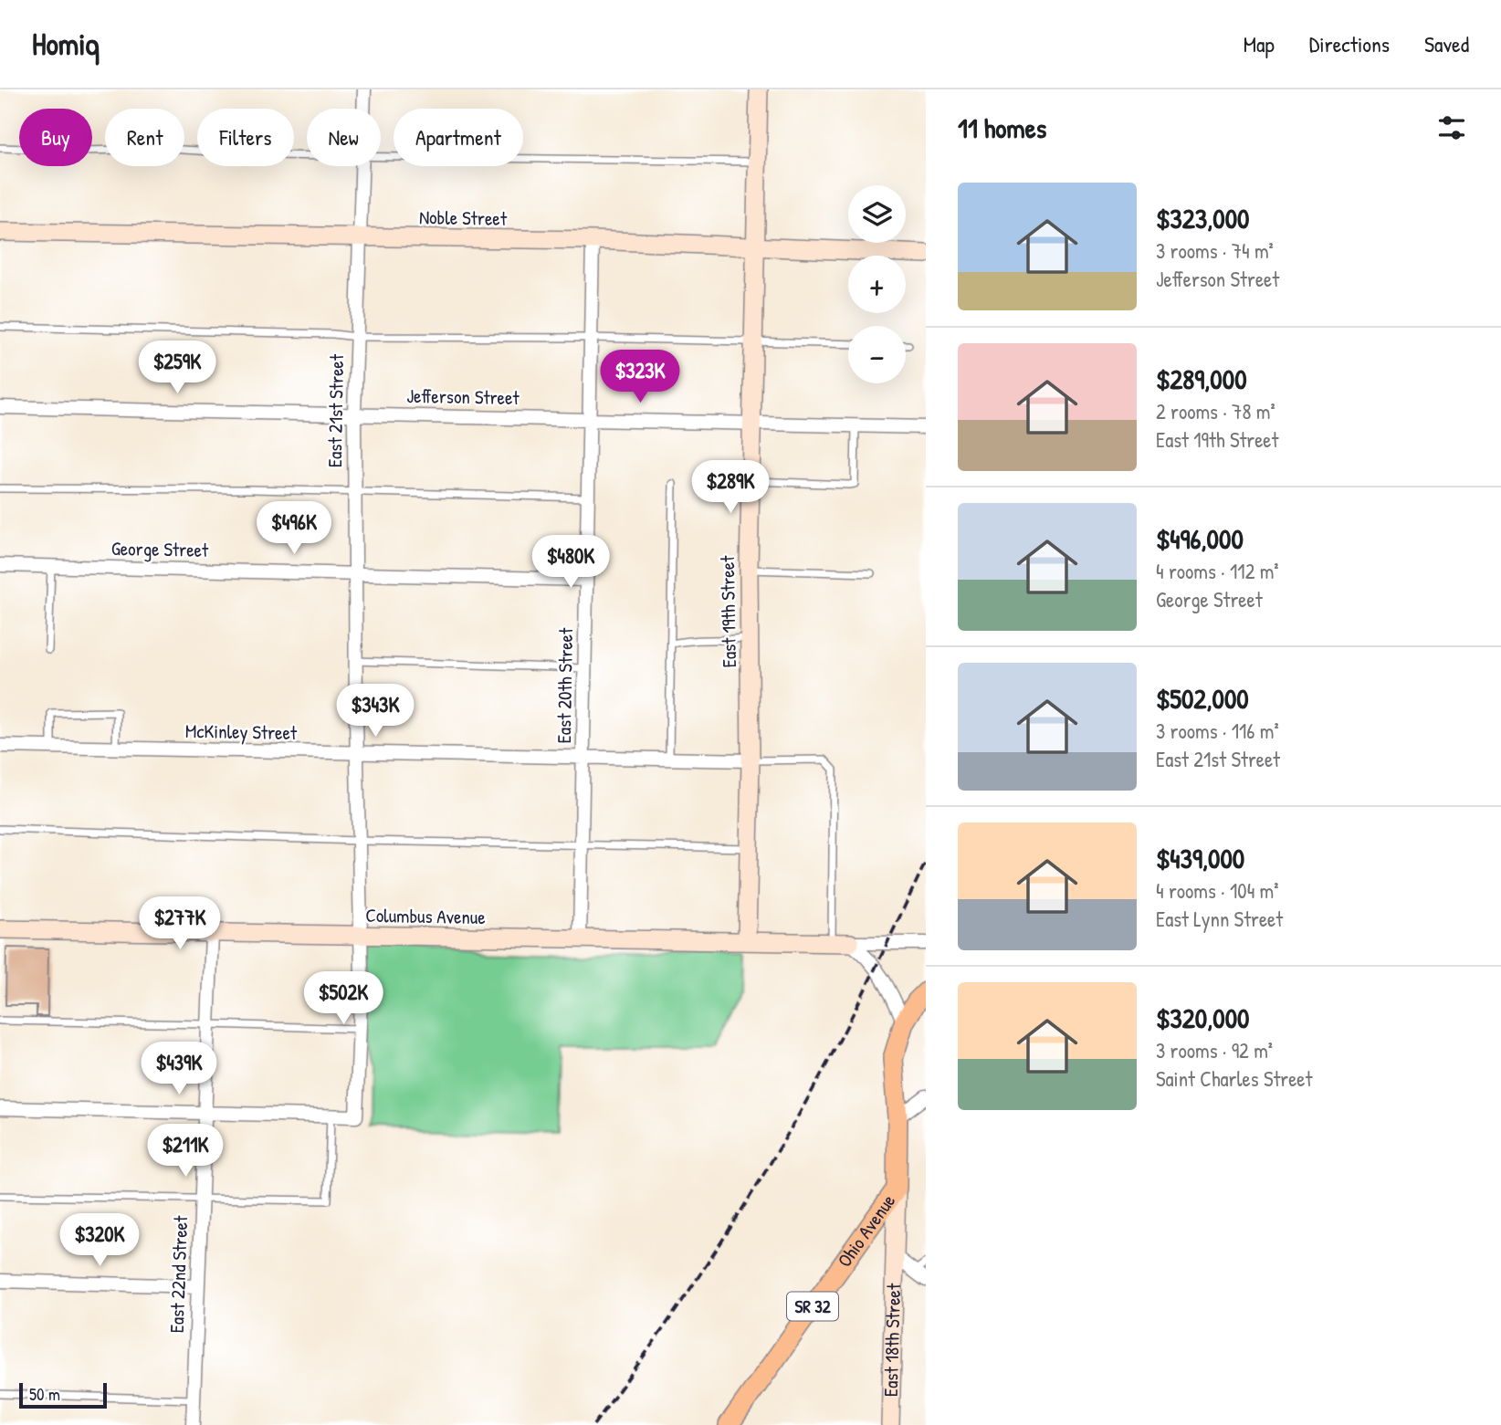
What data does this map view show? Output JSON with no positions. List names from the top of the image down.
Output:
{
  "streets": {
    "main road": ["Ohio Avenue", "SR 32"],
    "street": [
      "Noble Street",
      "Jefferson Street",
      "East 21st Street",
      "George Street",
      "East 19th Street",
      "East 20th Street",
      "McKinley Street",
      "Columbus Avenue",
      "East 22nd Street",
      "East 18th Street"
    ]
  },
  "crossings": [
    ["Noble Street", "East 21st Street"],
    ["Noble Street", "East 19th Street"],
    ["Noble Street", "East 20th Street"],
    ["Jefferson Street", "East 21st Street"],
    ["Jefferson Street", "East 19th Street"],
    ["Jefferson Street", "East 20th Street"],
    ["East 21st Street", "George Street"],
    ["East 21st Street", "McKinley Street"],
    ["East 21st Street", "Columbus Avenue"],
    ["George Street", "East 20th Street"],
    ["East 19th Street", "McKinley Street"],
    ["East 19th Street", "Columbus Avenue"],
    ["East 20th Street", "McKinley Street"],
    ["East 20th Street", "Columbus Avenue"],
    ["Columbus Avenue", "East 22nd Street"],
    ["Ohio Avenue", "East 18th Street"]
  ],
  "scale_bar": "50 m",
  "page": {
    "header": "Homiq",
    "nav": ["Map", "Directions", "Saved"],
    "heading": "11 homes",
    "chip": [
      "Buy",
      "Rent",
      "Filters",
      "New",
      "Apartment"
    ],
    "list": [
      {
        "name": "$323,000",
        "note": "3 rooms · 74 m² · Jefferson Street"
      },
      {
        "name": "$289,000",
        "note": "2 rooms · 78 m² · East 19th Street"
      },
      {
        "name": "$496,000",
        "note": "4 rooms · 112 m² · George Street"
      },
      {
        "name": "$502,000",
        "note": "3 rooms · 116 m² · East 21st Street"
      },
      {
        "name": "$439,000",
        "note": "4 rooms · 104 m² · East Lynn Street"
      },
      {
        "name": "$320,000",
        "note": "3 rooms · 92 m² · Saint Charles Street"
      }
    ],
    "map_buttons": ["+", "−"],
    "price": [
      "$259K",
      "$323K",
      "$289K",
      "$496K",
      "$480K",
      "$343K",
      "$277K",
      "$502K",
      "$439K",
      "$211K",
      "$320K"
    ],
    "scale": "50 m"
  }
}
